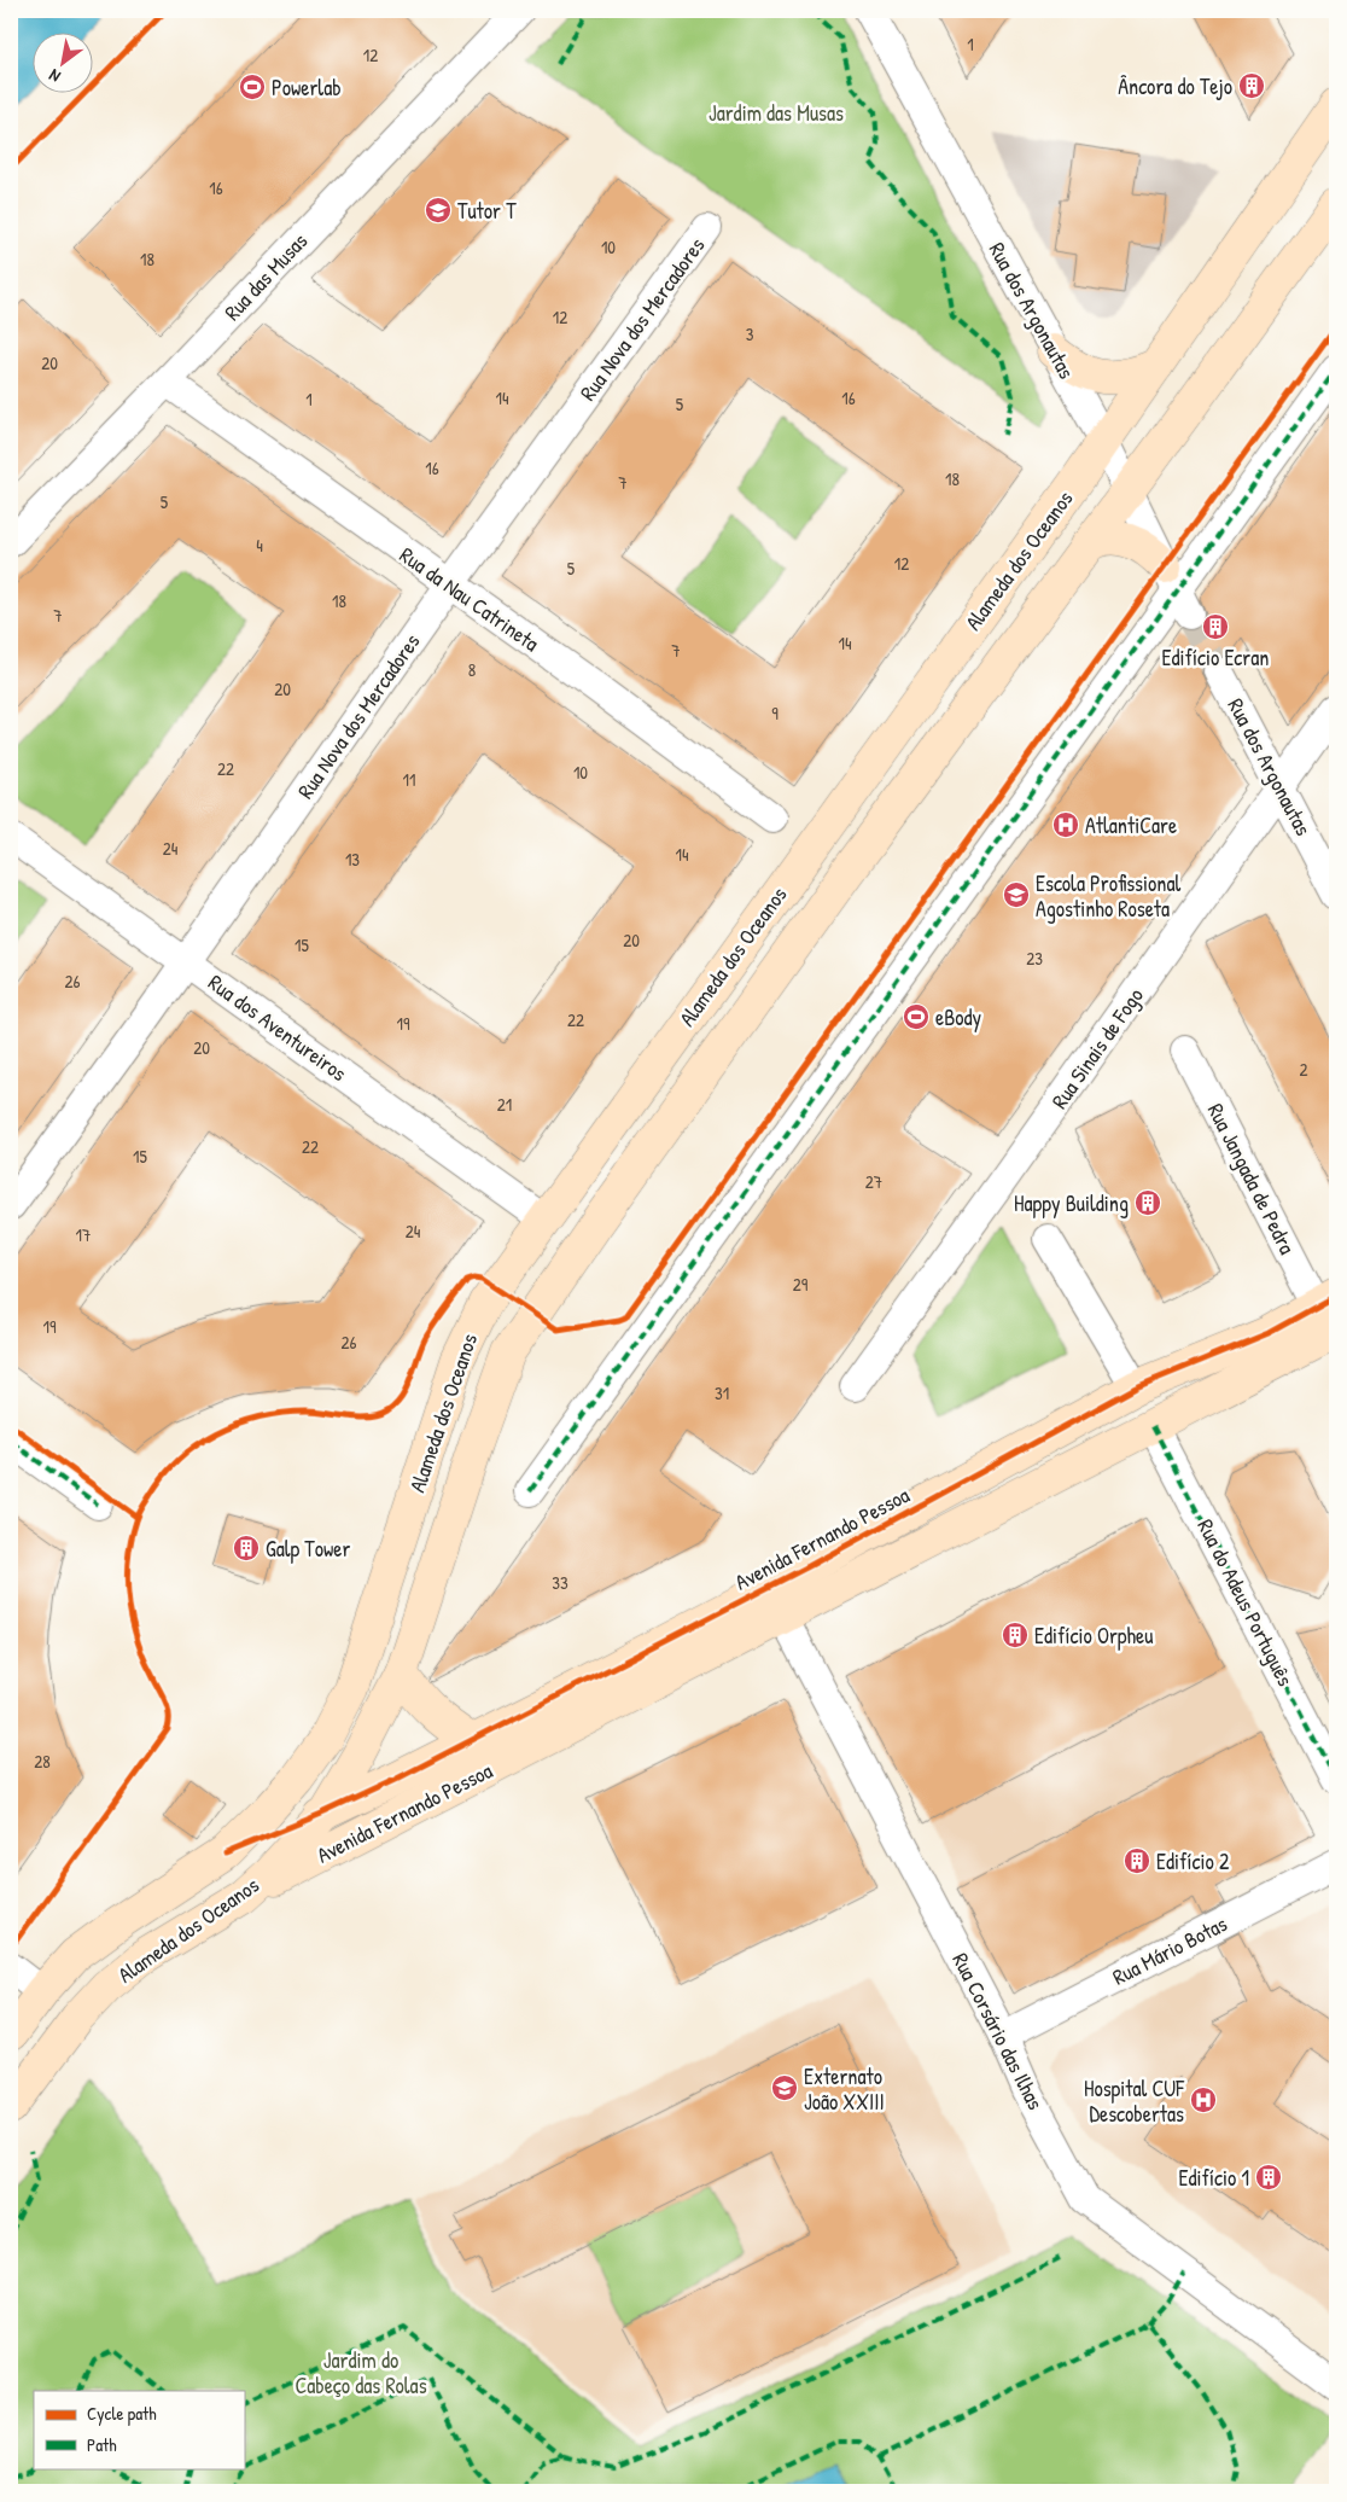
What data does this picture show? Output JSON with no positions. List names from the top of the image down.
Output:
{
  "streets": {
    "main road": ["Alameda dos Oceanos", "Avenida Fernando Pessoa"],
    "street": [
      "Rua das Musas",
      "Rua dos Argonautas",
      "Rua Nova dos Mercadores",
      "Rua da Nau Catrineta",
      "Rua dos Aventureiros",
      "Rua Sinais de Fogo",
      "Rua Jangada de Pedra",
      "Rua do Adeus Português",
      "Rua Mário Botas",
      "Rua Corsário das Ilhas"
    ]
  },
  "crossings": [
    ["Rua das Musas", "Rua da Nau Catrineta"],
    ["Rua dos Argonautas", "Alameda dos Oceanos"],
    ["Rua dos Argonautas", "Rua Sinais de Fogo"],
    ["Rua Nova dos Mercadores", "Rua da Nau Catrineta"],
    ["Rua Nova dos Mercadores", "Rua dos Aventureiros"],
    ["Alameda dos Oceanos", "Rua dos Aventureiros"],
    ["Alameda dos Oceanos", "Avenida Fernando Pessoa"],
    ["Rua Jangada de Pedra", "Avenida Fernando Pessoa"],
    ["Avenida Fernando Pessoa", "Rua do Adeus Português"],
    ["Avenida Fernando Pessoa", "Rua Corsário das Ilhas"],
    ["Rua Mário Botas", "Rua Corsário das Ilhas"]
  ],
  "parks": ["Jardim das Musas", "Jardim do Cabeço das Rolas"],
  "places": {
    "building": [
      "Âncora do Tejo",
      "Edifício Ecran",
      "Happy Building",
      "Galp Tower",
      "Edifício Orpheu",
      "Edifício 2",
      "Edifício 1"
    ],
    "sports": ["Powerlab", "eBody"],
    "school or university": ["Tutor T", "Escola Profissional Agostinho Roseta", "Externato João XXIII"],
    "hospital": ["AtlantiCare", "Hospital CUF Descobertas"]
  },
  "house_numbers": [
    "1",
    "12",
    "16",
    "10",
    "18",
    "12",
    "3",
    "20",
    "14",
    "16",
    "1",
    "5",
    "16",
    "18",
    "7",
    "5",
    "4",
    "12",
    "5",
    "18",
    "7",
    "14",
    "7",
    "8",
    "20",
    "9",
    "22",
    "10",
    "11",
    "24",
    "14",
    "13",
    "20",
    "15",
    "23",
    "26",
    "22",
    "19",
    "20",
    "2",
    "21",
    "22",
    "15",
    "27",
    "24",
    "17",
    "29",
    "19",
    "26",
    "31",
    "33",
    "28"
  ],
  "legend": ["Cycle path", "Path"],
  "north": "bottom left"
}
